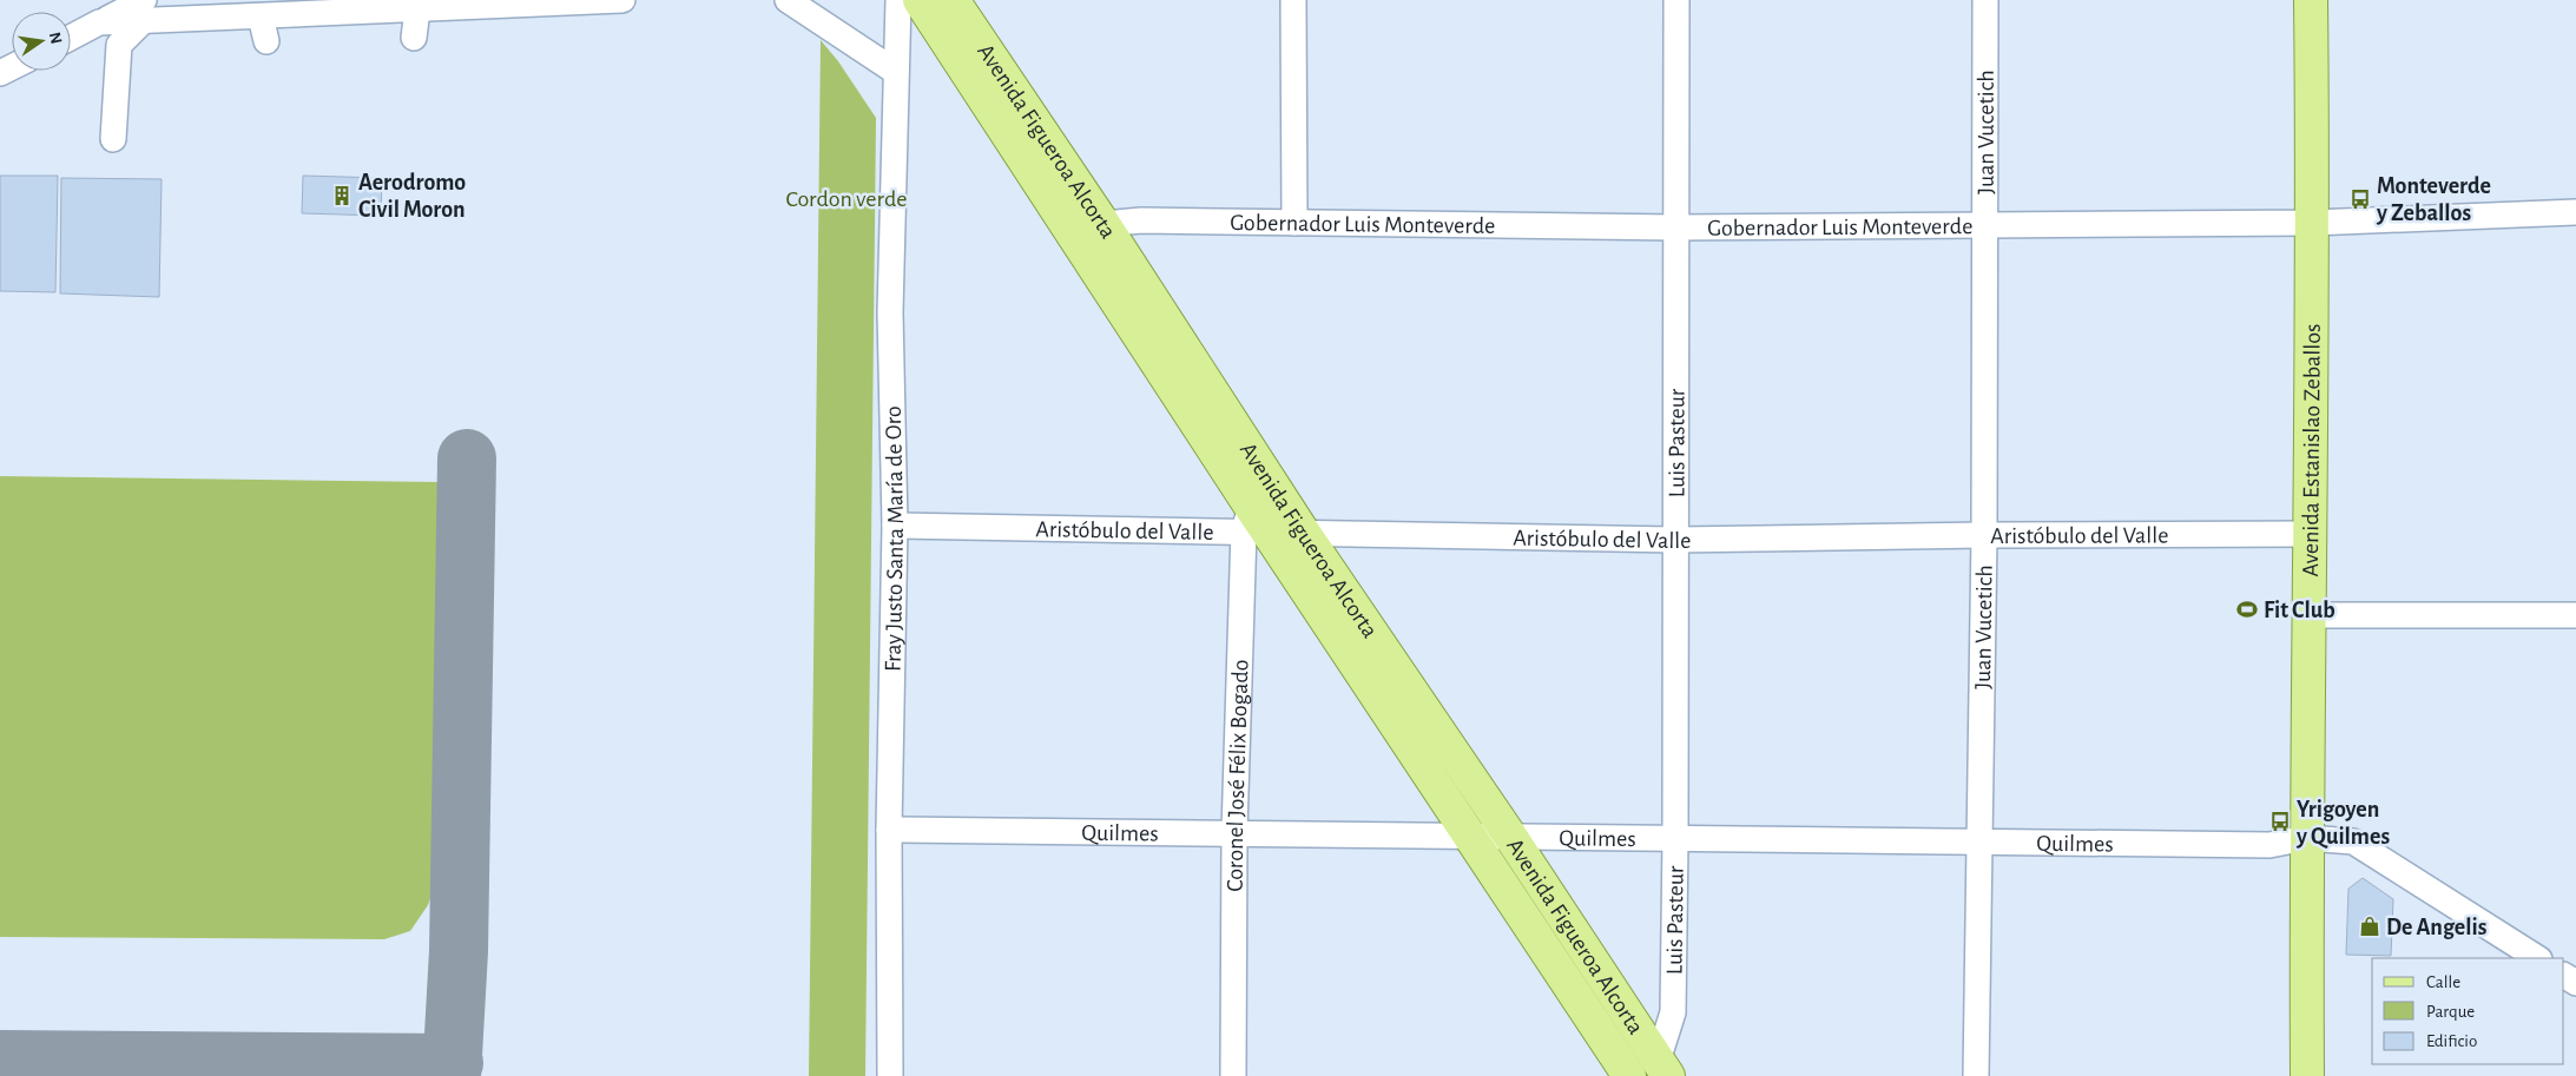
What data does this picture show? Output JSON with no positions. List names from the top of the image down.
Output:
{
  "streets": {
    "main road": ["Avenida Figueroa Alcorta", "Avenida Estanislao Zeballos"],
    "street": [
      "Juan Vucetich",
      "Gobernador Luis Monteverde",
      "Luis Pasteur",
      "Aristóbulo del Valle",
      "Fray Justo Santa María de Oro",
      "Coronel José Félix Bogado",
      "Quilmes"
    ]
  },
  "crossings": [
    ["Juan Vucetich", "Gobernador Luis Monteverde"],
    ["Juan Vucetich", "Aristóbulo del Valle"],
    ["Juan Vucetich", "Quilmes"],
    ["Avenida Figueroa Alcorta", "Gobernador Luis Monteverde"],
    ["Avenida Figueroa Alcorta", "Luis Pasteur"],
    ["Avenida Figueroa Alcorta", "Aristóbulo del Valle"],
    ["Avenida Figueroa Alcorta", "Coronel José Félix Bogado"],
    ["Avenida Figueroa Alcorta", "Quilmes"],
    ["Gobernador Luis Monteverde", "Luis Pasteur"],
    ["Gobernador Luis Monteverde", "Avenida Estanislao Zeballos"],
    ["Luis Pasteur", "Aristóbulo del Valle"],
    ["Luis Pasteur", "Quilmes"],
    ["Avenida Estanislao Zeballos", "Aristóbulo del Valle"],
    ["Avenida Estanislao Zeballos", "Quilmes"],
    ["Aristóbulo del Valle", "Fray Justo Santa María de Oro"],
    ["Aristóbulo del Valle", "Coronel José Félix Bogado"],
    ["Fray Justo Santa María de Oro", "Quilmes"],
    ["Coronel José Félix Bogado", "Quilmes"]
  ],
  "parks": ["Cordon verde"],
  "places": {
    "building": ["Aerodromo Civil Moron"],
    "bus stop": ["Monteverde y Zeballos", "Yrigoyen y Quilmes"],
    "sports": ["Fit Club"],
    "shop": ["De Angelis"]
  },
  "legend": ["Calle", "Parque", "Edificio"],
  "north": "right"
}
